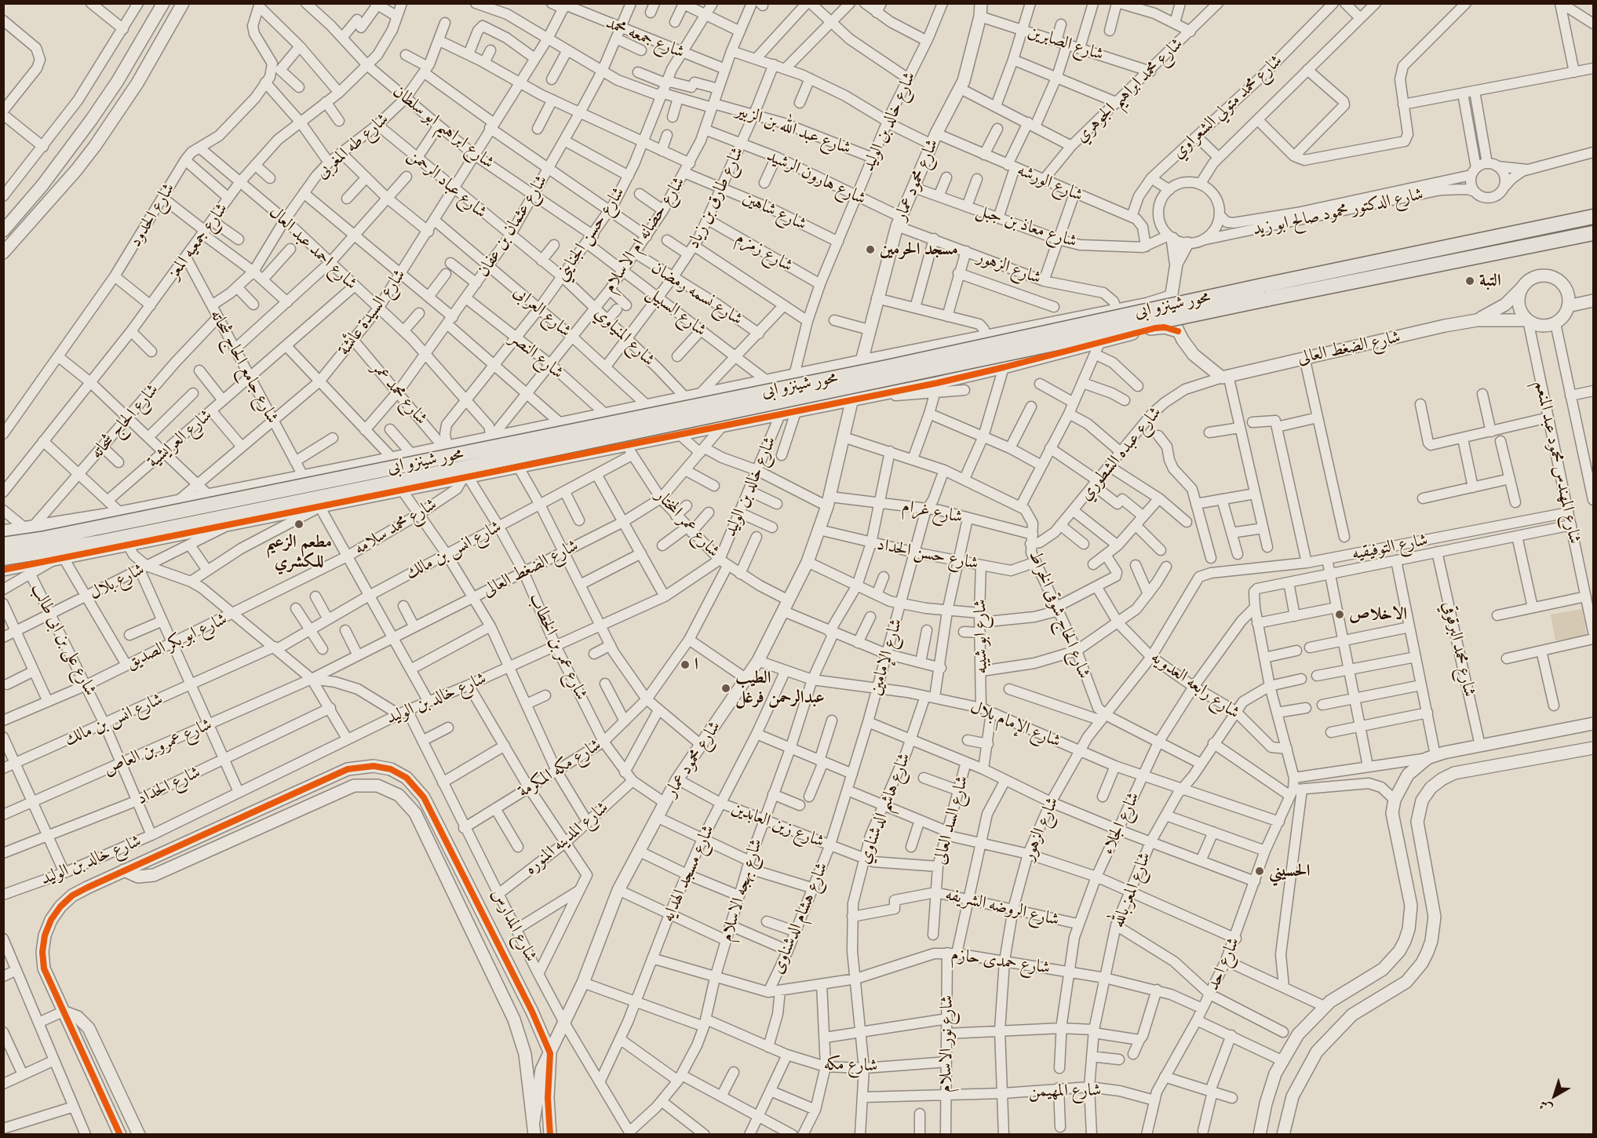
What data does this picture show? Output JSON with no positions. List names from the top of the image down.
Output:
{
  "streets": {
    "main road": ["محور شينزو ابى"],
    "street": [
      "شارع جمعه محمد",
      "شارع الصابرين",
      "شارع محمد ابراهيم الجوهري",
      "شارع محمد متولي الشعراوي",
      "شارع خالد بن الوليد",
      "شارع ابراهيم ابو سلطان",
      "شارع عبد الله بن الزبير",
      "شارع طه المغربى",
      "شارع هارون الرشيد",
      "شارع محمود عمار",
      "شارع الورشه",
      "شارع عباد الرحمن",
      "شارع طارق بن زياد",
      "شارع شاهين",
      "شارع الدكتور محمود صالح ابو زيد",
      "شارع الحدود",
      "شارع عثمان بن عفان",
      "شارع معاذ بن جبل",
      "شارع حسن الجنايني",
      "شارع حضانه ام الاسلام",
      "شارع جمعيه المعز",
      "شارع احمد عبد العال",
      "شارع زمزم",
      "شارع الزهور",
      "شارع نسمه رمضان",
      "شارع العرابى",
      "شارع السبيل",
      "شارع السيدة عائشة",
      "شارع المنياوي",
      "شارع الضغط العالى",
      "شارع النصر",
      "شارع جامع الحاج شحاته",
      "شارع محمد عمر",
      "شارع الحاج شحاته",
      "شارع العرايشية",
      "شارع عبده الشطوري",
      "شارع المهندس محمود عبد المنعم",
      "شارع غرام",
      "شارع عمر المختار",
      "شارع محمد سلامه",
      "شارع التوفيقيه",
      "شارع انس بن مالك",
      "شارع حسن الحداد",
      "شارع بلال",
      "شارع الحاج شوقى الخراط",
      "شارع ابو شيبه",
      "شارع على بن ابى طالب",
      "شارع ابو بكر الصديق",
      "شارع عمر بن الخطاب",
      "شارع محمد البرقوقي",
      "شارع الإمامين",
      "شارع رابعه العدويه",
      "شارع الإمام بلال",
      "شارع عمرو بن العاص",
      "شارع مكه المكرمة",
      "شارع الحداد",
      "شارع هاشم الدشناوي",
      "شارع السد العالى",
      "شارع الجلاء",
      "شارع زين العابدين",
      "شارع المدينه المنوره",
      "شارع مسجد الهدايه",
      "شارع بهجه الاسلام",
      "شارع المعز بالله",
      "شارع الروضه الشريفه",
      "شارع هشام الدشناوى",
      "شارع المدارس",
      "شارع حمدى حازم",
      "شارع احد",
      "شارع نور الاسلام",
      "شارع مكه",
      "شارع المهيمن"
    ]
  },
  "crossings": [
    ["شارع جمعه محمد", "شارع عثمان بن عفان"],
    ["شارع جمعه محمد", "شارع حسن الجنايني"],
    ["شارع جمعه محمد", "شارع حضانه ام الاسلام"],
    ["شارع جمعه محمد", "شارع السيدة عائشة"],
    ["شارع الصابرين", "شارع محمد ابراهيم الجوهري"],
    ["شارع الصابرين", "شارع محمود عمار"],
    ["شارع محمد ابراهيم الجوهري", "شارع الورشه"],
    ["شارع محمد متولي الشعراوي", "شارع الورشه"],
    ["شارع محمد متولي الشعراوي", "شارع الدكتور محمود صالح ابو زيد"],
    ["شارع محمد متولي الشعراوي", "شارع معاذ بن جبل"],
    ["شارع خالد بن الوليد", "شارع عبد الله بن الزبير"],
    ["شارع خالد بن الوليد", "شارع هارون الرشيد"],
    ["شارع خالد بن الوليد", "شارع الورشه"],
    ["شارع خالد بن الوليد", "شارع شاهين"],
    ["شارع خالد بن الوليد", "شارع زمزم"],
    ["شارع خالد بن الوليد", "شارع عمر المختار"],
    ["شارع خالد بن الوليد", "شارع على بن ابى طالب"],
    ["شارع خالد بن الوليد", "شارع عمر بن الخطاب"],
    ["شارع خالد بن الوليد", "شارع مكه المكرمة"],
    ["شارع خالد بن الوليد", "شارع المدارس"],
    ["شارع ابراهيم ابو سلطان", "شارع طه المغربى"],
    ["شارع ابراهيم ابو سلطان", "شارع عثمان بن عفان"],
    ["شارع ابراهيم ابو سلطان", "شارع حسن الجنايني"],
    ["شارع ابراهيم ابو سلطان", "شارع جمعيه المعز"],
    ["شارع ابراهيم ابو سلطان", "شارع السبيل"],
    ["شارع ابراهيم ابو سلطان", "شارع السيدة عائشة"],
    ["شارع عبد الله بن الزبير", "شارع طارق بن زياد"],
    ["شارع عبد الله بن الزبير", "شارع عثمان بن عفان"],
    ["شارع عبد الله بن الزبير", "شارع حسن الجنايني"],
    ["شارع عبد الله بن الزبير", "شارع حضانه ام الاسلام"],
    ["شارع عبد الله بن الزبير", "شارع السيدة عائشة"],
    ["شارع طه المغربى", "شارع عباد الرحمن"],
    ["شارع طه المغربى", "شارع احمد عبد العال"],
    ["شارع طه المغربى", "شارع جامع الحاج شحاته"],
    ["شارع هارون الرشيد", "شارع محمود عمار"],
    ["شارع هارون الرشيد", "شارع طارق بن زياد"],
    ["شارع هارون الرشيد", "شارع حضانه ام الاسلام"],
    ["شارع هارون الرشيد", "شارع الزهور"],
    ["شارع محمود عمار", "شارع الورشه"],
    ["شارع محمود عمار", "شارع معاذ بن جبل"],
    ["شارع محمود عمار", "شارع الزهور"],
    ["شارع محمود عمار", "شارع غرام"],
    ["شارع محمود عمار", "شارع عمر المختار"],
    ["شارع محمود عمار", "شارع حسن الحداد"],
    ["شارع محمود عمار", "شارع عمر بن الخطاب"],
    ["شارع محمود عمار", "شارع الإمام بلال"],
    ["شارع محمود عمار", "شارع زين العابدين"],
    ["شارع محمود عمار", "شارع المدارس"],
    ["شارع محمود عمار", "شارع مكه"],
    ["شارع الورشه", "شارع طارق بن زياد"],
    ["شارع الورشه", "شارع حضانه ام الاسلام"],
    ["شارع عباد الرحمن", "شارع عثمان بن عفان"],
    ["شارع عباد الرحمن", "شارع حسن الجنايني"],
    ["شارع عباد الرحمن", "شارع السيدة عائشة"],
    ["شارع عباد الرحمن", "شارع المنياوي"],
    ["شارع طارق بن زياد", "شارع شاهين"],
    ["شارع طارق بن زياد", "شارع زمزم"],
    ["شارع طارق بن زياد", "شارع نسمه رمضان"],
    ["شارع طارق بن زياد", "شارع العرابى"],
    ["شارع طارق بن زياد", "شارع السبيل"],
    ["شارع طارق بن زياد", "شارع المنياوي"],
    ["شارع شاهين", "شارع حضانه ام الاسلام"],
    ["شارع الدكتور محمود صالح ابو زيد", "شارع معاذ بن جبل"],
    ["شارع الحدود", "شارع احمد عبد العال"],
    ["شارع عثمان بن عفان", "شارع احمد عبد العال"],
    ["شارع عثمان بن عفان", "شارع العرابى"],
    ["شارع عثمان بن عفان", "شارع النصر"],
    ["شارع عثمان بن عفان", "شارع محمد عمر"],
    ["شارع حسن الجنايني", "شارع احمد عبد العال"],
    ["شارع حسن الجنايني", "شارع العرابى"],
    ["شارع حسن الجنايني", "شارع السبيل"],
    ["شارع حسن الجنايني", "شارع المنياوي"],
    ["شارع حسن الجنايني", "شارع النصر"],
    ["شارع حسن الجنايني", "شارع محمد عمر"],
    ["شارع حضانه ام الاسلام", "شارع احمد عبد العال"],
    ["شارع حضانه ام الاسلام", "شارع نسمه رمضان"],
    ["شارع حضانه ام الاسلام", "شارع العرابى"],
    ["شارع حضانه ام الاسلام", "شارع السبيل"],
    ["شارع حضانه ام الاسلام", "شارع المنياوي"],
    ["شارع حضانه ام الاسلام", "شارع النصر"],
    ["شارع جمعيه المعز", "شارع احمد عبد العال"],
    ["شارع جمعيه المعز", "شارع جامع الحاج شحاته"],
    ["شارع احمد عبد العال", "شارع السيدة عائشة"],
    ["شارع احمد عبد العال", "شارع العرايشية"],
    ["شارع الزهور", "شارع التوفيقيه"],
    ["شارع الزهور", "شارع الحاج شوقى الخراط"],
    ["شارع الزهور", "شارع رابعه العدويه"],
    ["شارع الزهور", "شارع الإمام بلال"],
    ["شارع الزهور", "شارع الروضه الشريفه"],
    ["شارع الزهور", "شارع حمدى حازم"],
    ["شارع الزهور", "شارع المهيمن"],
    ["شارع العرابى", "شارع السيدة عائشة"],
    ["شارع السيدة عائشة", "شارع جامع الحاج شحاته"],
    ["شارع السيدة عائشة", "شارع محمد عمر"],
    ["شارع الضغط العالى", "شارع عبده الشطوري"],
    ["شارع الضغط العالى", "شارع المهندس محمود عبد المنعم"],
    ["شارع الضغط العالى", "شارع عمر المختار"],
    ["شارع الضغط العالى", "شارع عمر بن الخطاب"],
    ["شارع الضغط العالى", "شارع عمرو بن العاص"],
    ["شارع جامع الحاج شحاته", "شارع الحاج شحاته"],
    ["شارع جامع الحاج شحاته", "شارع العرايشية"],
    ["شارع عبده الشطوري", "شارع غرام"],
    ["شارع عبده الشطوري", "شارع الحاج شوقى الخراط"],
    ["شارع المهندس محمود عبد المنعم", "شارع التوفيقيه"],
    ["شارع غرام", "شارع الحاج شوقى الخراط"],
    ["شارع غرام", "شارع الإمامين"],
    ["شارع غرام", "شارع بهجه الاسلام"],
    ["شارع عمر المختار", "شارع انس بن مالك"],
    ["شارع عمر المختار", "شارع الإمامين"],
    ["شارع عمر المختار", "شارع مكه المكرمة"],
    ["شارع عمر المختار", "شارع بهجه الاسلام"],
    ["شارع محمد سلامه", "شارع ابو بكر الصديق"],
    ["شارع محمد سلامه", "شارع عمر بن الخطاب"],
    ["شارع التوفيقيه", "شارع محمد البرقوقي"],
    ["شارع التوفيقيه", "شارع الجلاء"],
    ["شارع انس بن مالك", "شارع على بن ابى طالب"],
    ["شارع انس بن مالك", "شارع عمر بن الخطاب"],
    ["شارع حسن الحداد", "شارع الحاج شوقى الخراط"],
    ["شارع حسن الحداد", "شارع ابو شيبه"],
    ["شارع حسن الحداد", "شارع الإمامين"],
    ["شارع حسن الحداد", "شارع بهجه الاسلام"],
    ["شارع بلال", "شارع على بن ابى طالب"],
    ["شارع ابو شيبه", "شارع الإمام بلال"],
    ["شارع على بن ابى طالب", "شارع ابو بكر الصديق"],
    ["شارع على بن ابى طالب", "شارع عمرو بن العاص"],
    ["شارع على بن ابى طالب", "شارع الحداد"],
    ["شارع عمر بن الخطاب", "شارع مكه المكرمة"],
    ["شارع عمر بن الخطاب", "شارع المدينه المنوره"],
    ["شارع الإمامين", "شارع الإمام بلال"],
    ["شارع الإمامين", "شارع زين العابدين"],
    ["شارع الإمامين", "شارع هشام الدشناوى"],
    ["شارع رابعه العدويه", "شارع الجلاء"],
    ["شارع رابعه العدويه", "شارع المعز بالله"],
    ["شارع الإمام بلال", "شارع هاشم الدشناوي"],
    ["شارع الإمام بلال", "شارع الجلاء"],
    ["شارع الإمام بلال", "شارع مسجد الهدايه"],
    ["شارع الإمام بلال", "شارع بهجه الاسلام"],
    ["شارع الإمام بلال", "شارع المعز بالله"],
    ["شارع الإمام بلال", "شارع احد"],
    ["شارع مكه المكرمة", "شارع المدارس"],
    ["شارع هاشم الدشناوي", "شارع زين العابدين"],
    ["شارع هاشم الدشناوي", "شارع الروضه الشريفه"],
    ["شارع هاشم الدشناوي", "شارع حمدى حازم"],
    ["شارع هاشم الدشناوي", "شارع مكه"],
    ["شارع هاشم الدشناوي", "شارع المهيمن"],
    ["شارع السد العالى", "شارع زين العابدين"],
    ["شارع السد العالى", "شارع الروضه الشريفه"],
    ["شارع الجلاء", "شارع الروضه الشريفه"],
    ["شارع الجلاء", "شارع حمدى حازم"],
    ["شارع زين العابدين", "شارع مسجد الهدايه"],
    ["شارع زين العابدين", "شارع بهجه الاسلام"],
    ["شارع زين العابدين", "شارع هشام الدشناوى"],
    ["شارع المدينه المنوره", "شارع المدارس"],
    ["شارع مسجد الهدايه", "شارع المدارس"],
    ["شارع مسجد الهدايه", "شارع حمدى حازم"],
    ["شارع مسجد الهدايه", "شارع مكه"],
    ["شارع بهجه الاسلام", "شارع المدارس"],
    ["شارع بهجه الاسلام", "شارع حمدى حازم"],
    ["شارع بهجه الاسلام", "شارع مكه"],
    ["شارع المعز بالله", "شارع حمدى حازم"],
    ["شارع المعز بالله", "شارع المهيمن"],
    ["شارع الروضه الشريفه", "شارع نور الاسلام"],
    ["شارع هشام الدشناوى", "شارع حمدى حازم"],
    ["شارع حمدى حازم", "شارع احد"],
    ["شارع حمدى حازم", "شارع نور الاسلام"],
    ["شارع احد", "شارع المهيمن"],
    ["شارع نور الاسلام", "شارع مكه"],
    ["شارع نور الاسلام", "شارع المهيمن"]
  ],
  "places": [
    "مسجد الحرمين",
    "التبة",
    "مطعم الزعيم للكشري",
    "الاخلاص",
    "ا",
    "الطيب عبدالرحمن فرغل",
    "الحسيني"
  ],
  "north": "bottom left"
}
